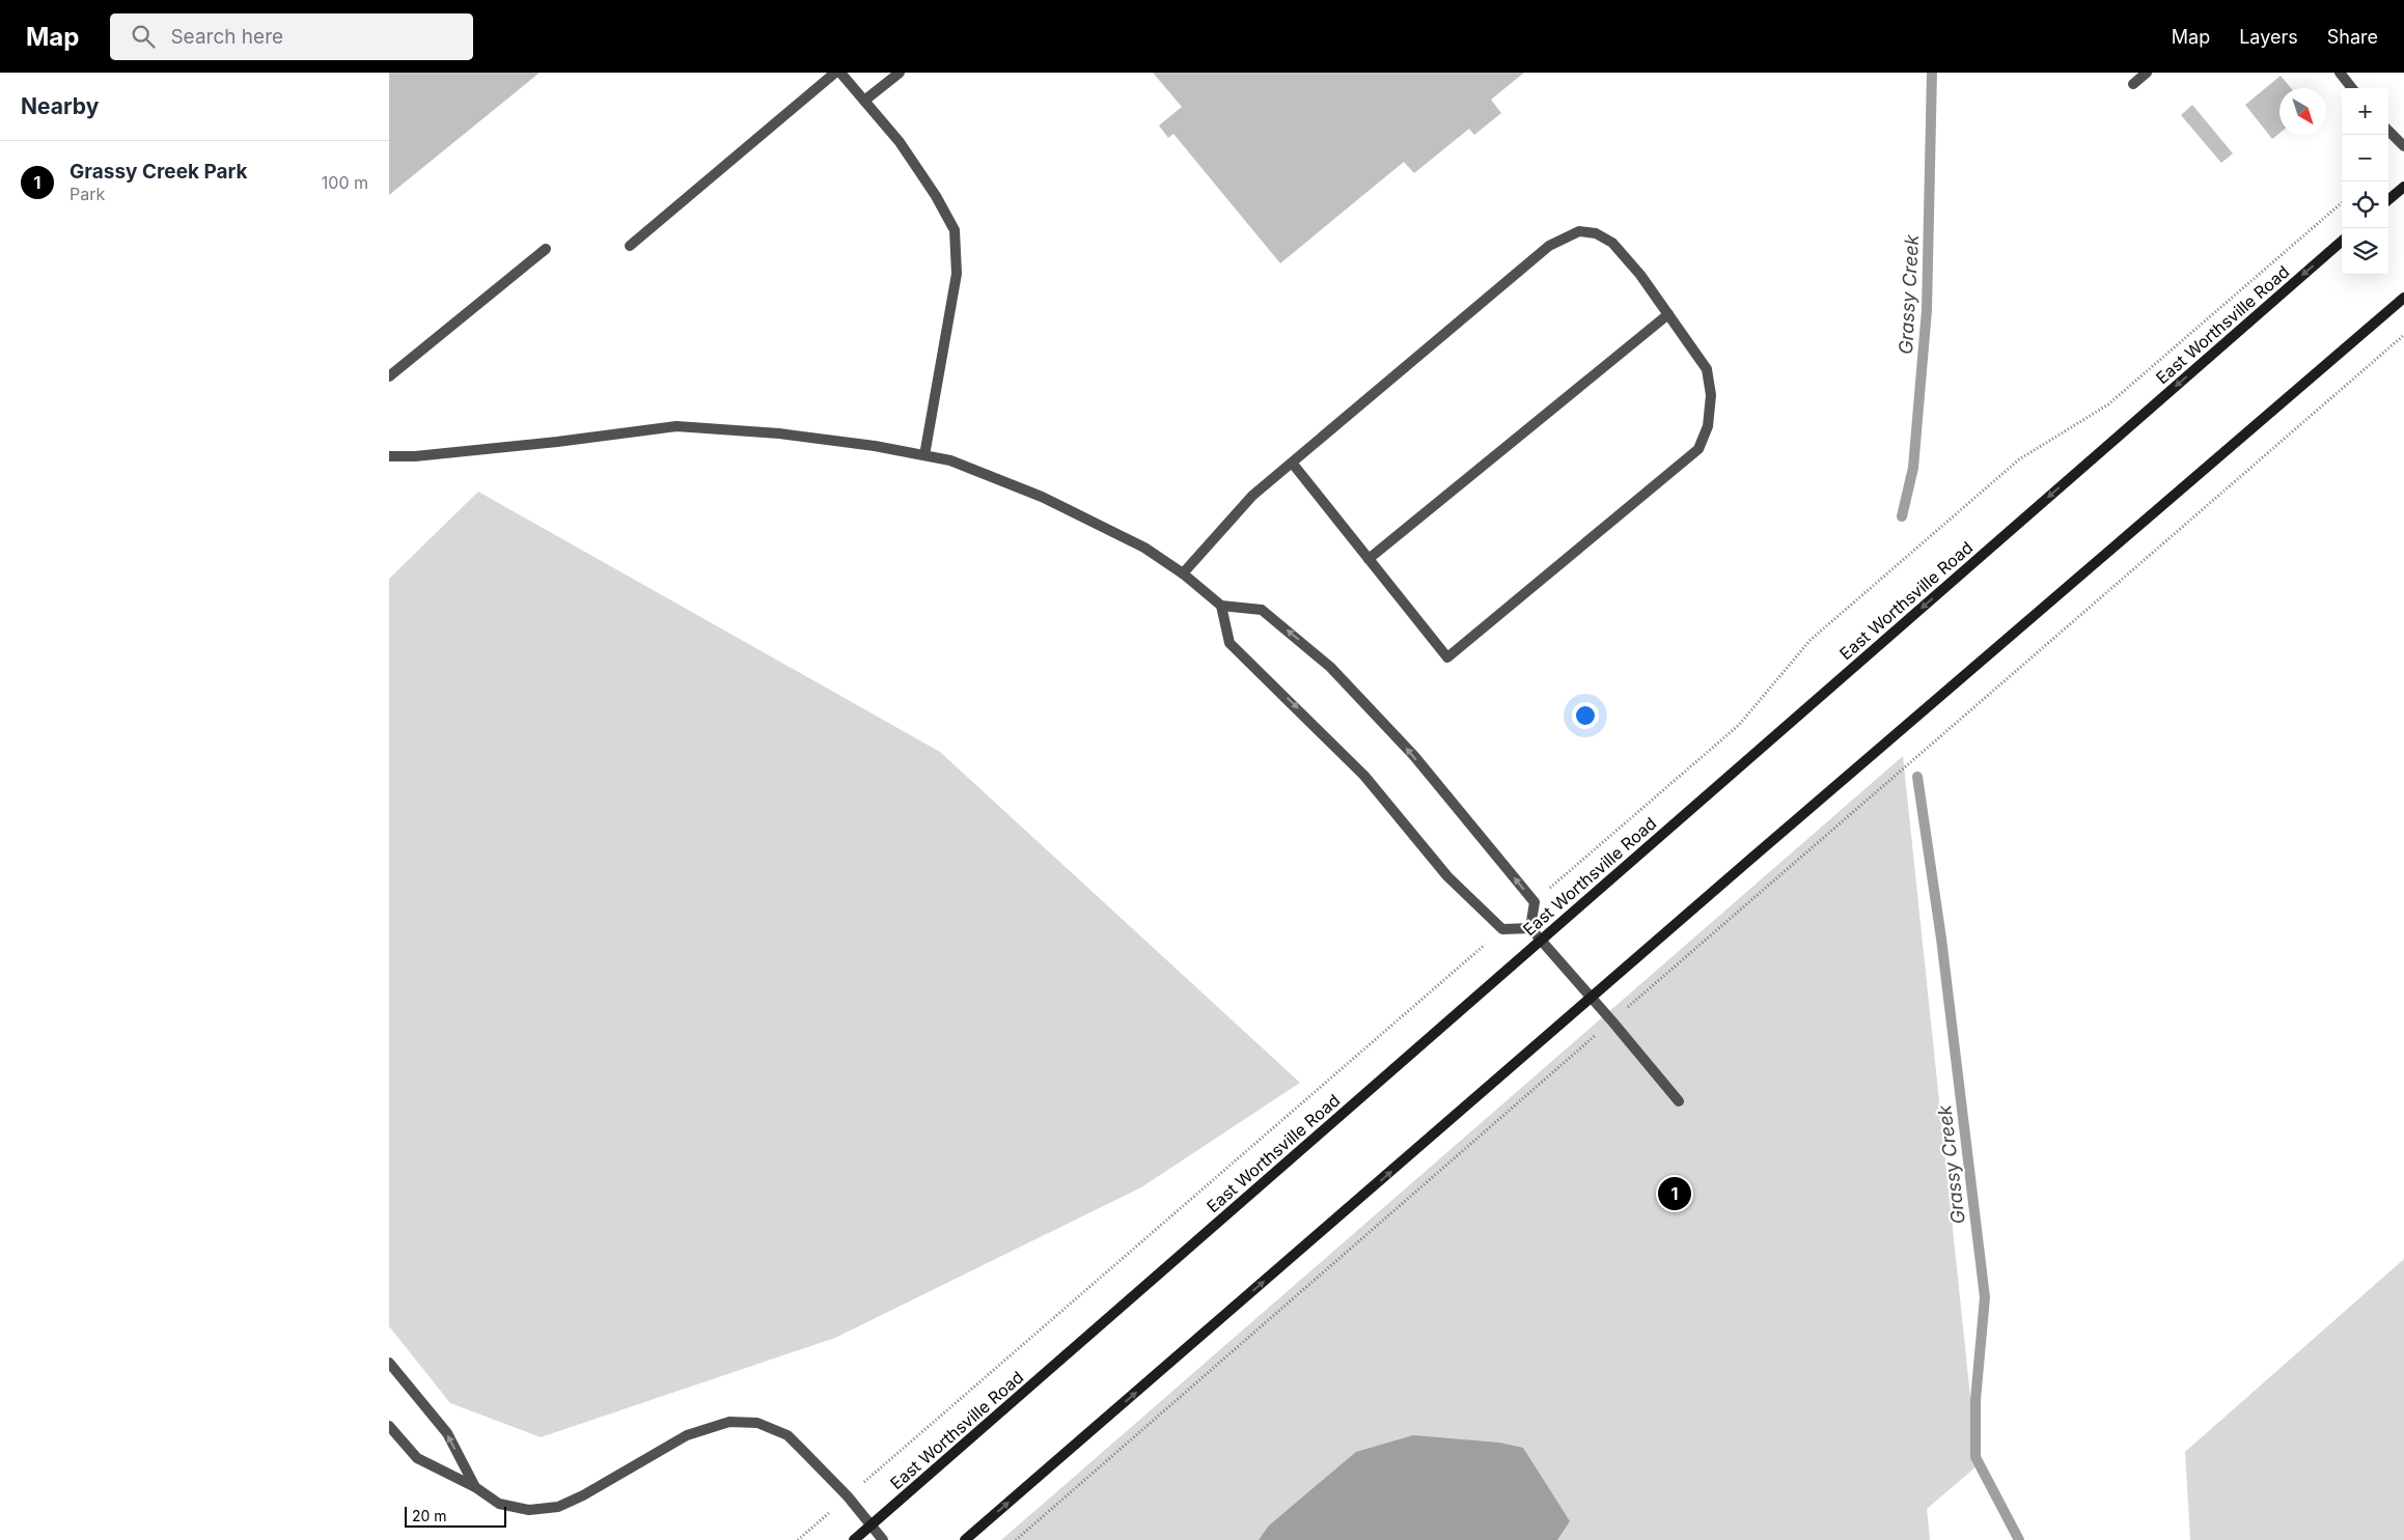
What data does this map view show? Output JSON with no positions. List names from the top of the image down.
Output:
{
  "streets": {
    "main road": ["East Worthsville Road"]
  },
  "water": ["Grassy Creek"],
  "scale_bar": "20 m",
  "north": "bottom right",
  "page": {
    "header": "Map",
    "search": "Search here",
    "nav": ["Map", "Layers", "Share"],
    "heading": "Nearby",
    "map_buttons": ["+", "−"],
    "list": [
      {
        "mark": "1",
        "name": "Grassy Creek Park",
        "note": "Park",
        "value": "100 m"
      }
    ],
    "pins": "1",
    "scale": "20 m"
  }
}
